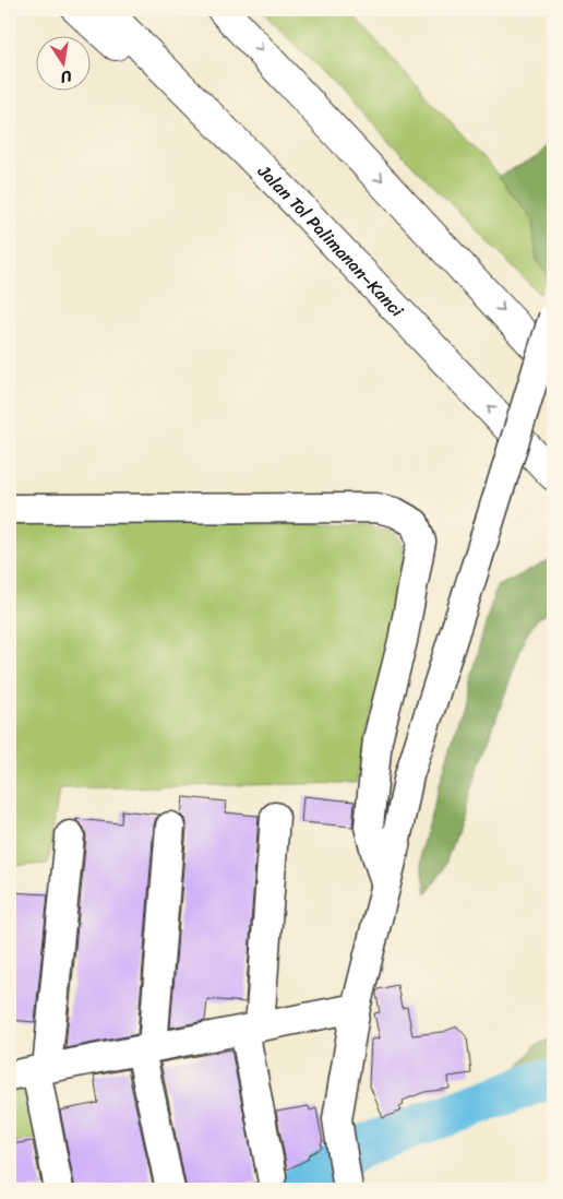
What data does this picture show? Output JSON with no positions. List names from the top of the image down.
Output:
{
  "streets": {
    "highway": ["Jalan Tol Palimanan–Kanci"]
  },
  "north": "bottom"
}
